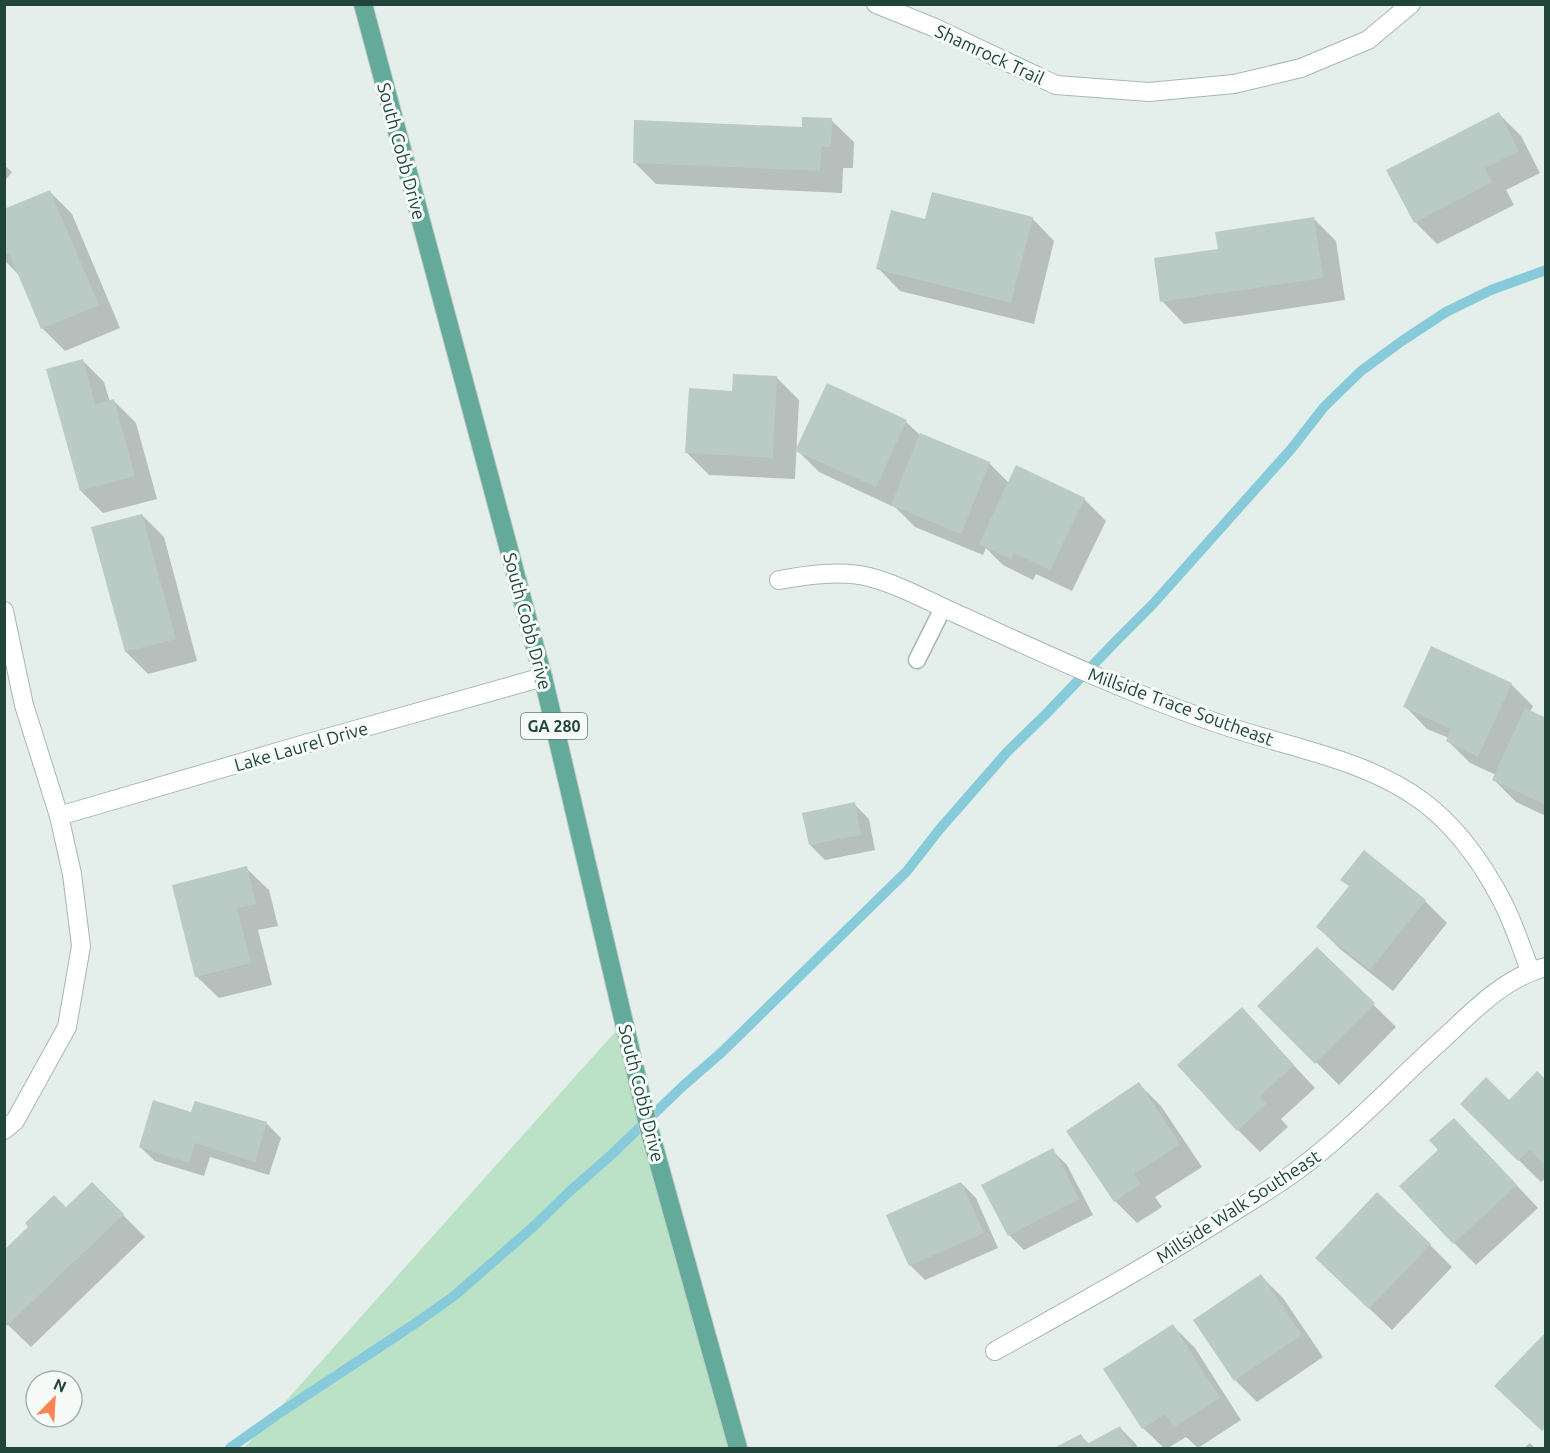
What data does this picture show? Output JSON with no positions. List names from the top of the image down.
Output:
{
  "streets": {
    "main road": ["South Cobb Drive", "GA 280"],
    "street": [
      "Shamrock Trail",
      "Millside Trace Southeast",
      "Lake Laurel Drive",
      "Millside Walk Southeast"
    ]
  },
  "crossings": [
    ["South Cobb Drive", "Lake Laurel Drive"],
    ["Millside Trace Southeast", "Millside Walk Southeast"]
  ],
  "north": "top right"
}
